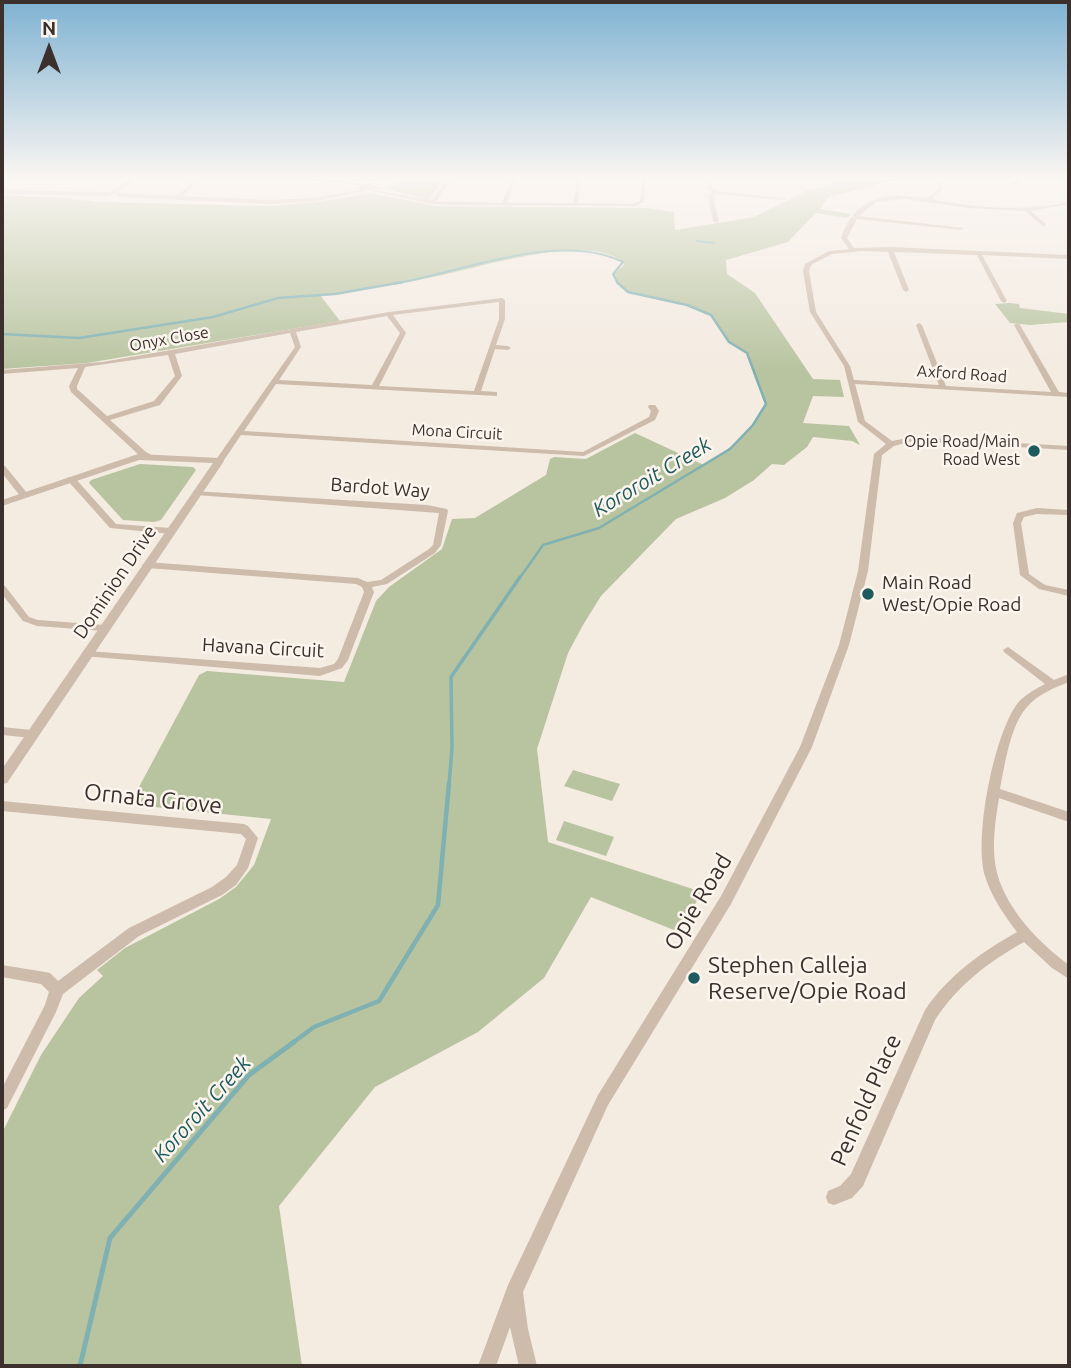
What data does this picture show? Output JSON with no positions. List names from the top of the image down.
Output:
{
  "streets": {
    "street": [
      "Onyx Close",
      "Axford Road",
      "Mona Circuit",
      "Bardot Way",
      "Dominion Drive",
      "Havana Circuit",
      "Ornata Grove",
      "Opie Road",
      "Penfold Place"
    ]
  },
  "crossings": [
    ["Onyx Close", "Dominion Drive"],
    ["Mona Circuit", "Dominion Drive"],
    ["Bardot Way", "Dominion Drive"],
    ["Bardot Way", "Havana Circuit"],
    ["Dominion Drive", "Havana Circuit"]
  ],
  "water": ["Kororoit Creek"],
  "places": ["Opie Road/Main Road West", "Main Road West/Opie Road", "Stephen Calleja Reserve/Opie Road"],
  "north": "top"
}
